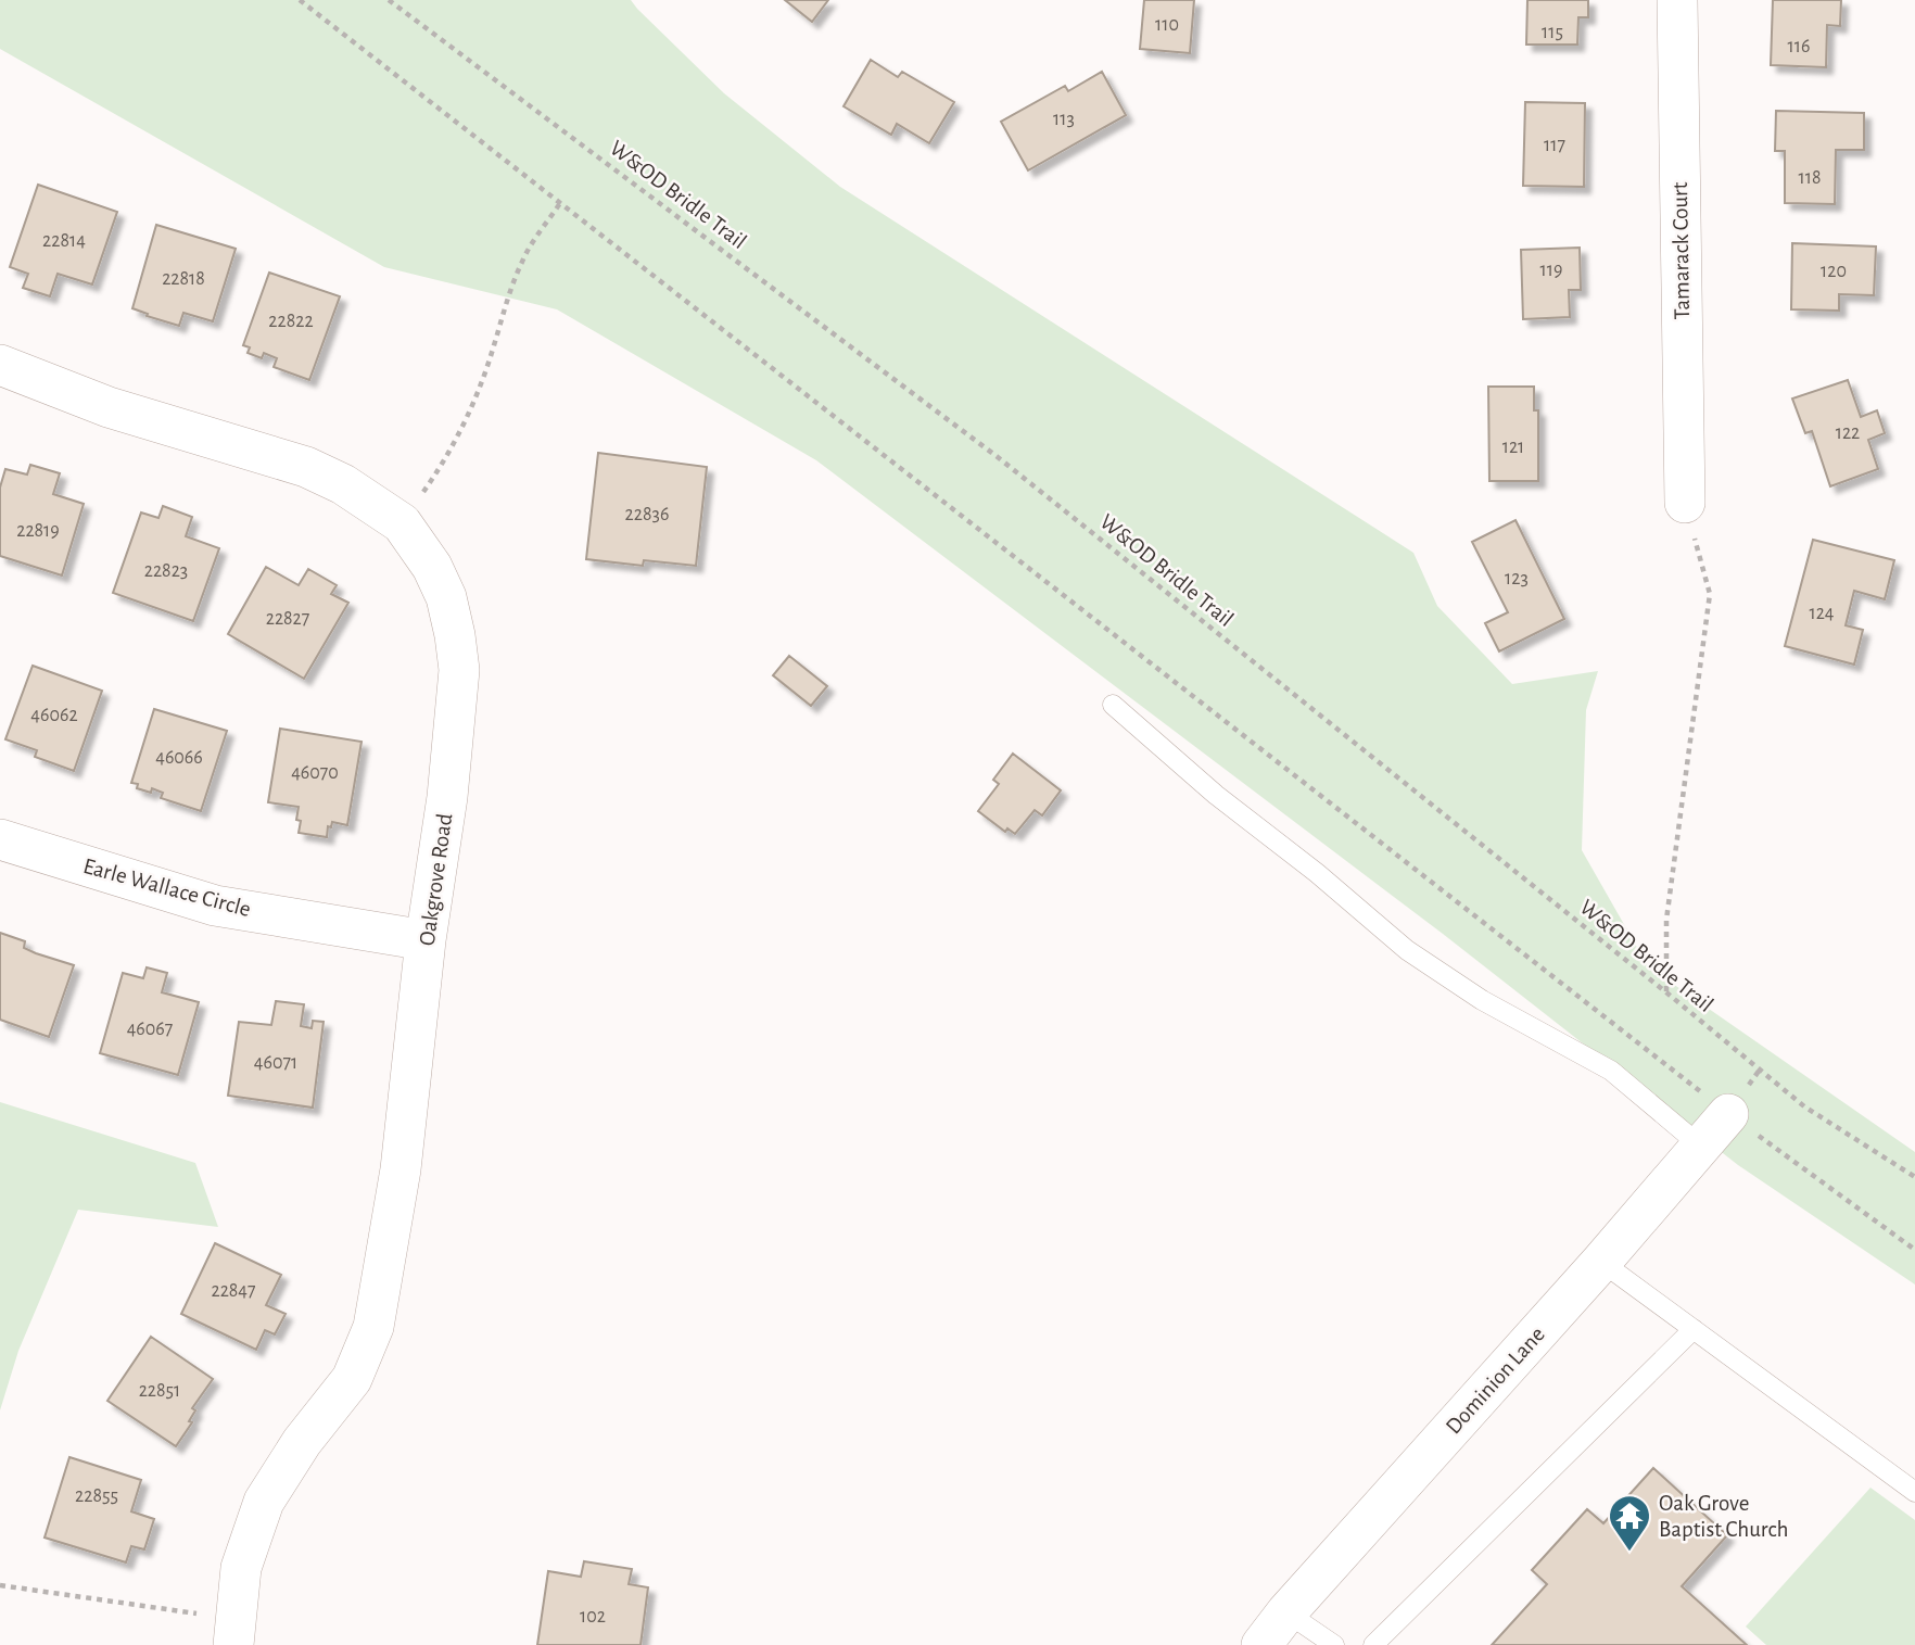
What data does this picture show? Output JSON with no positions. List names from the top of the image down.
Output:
{
  "streets": {
    "street": [
      "Tamarack Court",
      "Oakgrove Road",
      "Earle Wallace Circle",
      "Dominion Lane"
    ],
    "path": ["W&OD Bridle Trail"]
  },
  "crossings": [
    ["Oakgrove Road", "Earle Wallace Circle"]
  ],
  "places": {
    "temple": ["Oak Grove Baptist Church"]
  },
  "house_numbers": [
    "110",
    "115",
    "116",
    "113",
    "117",
    "118",
    "22814",
    "119",
    "120",
    "22818",
    "22822",
    "122",
    "121",
    "22836",
    "22819",
    "22823",
    "123",
    "124",
    "22827",
    "46062",
    "46066",
    "46070",
    "46067",
    "46071",
    "22847",
    "22851",
    "22855",
    "102"
  ]
}
